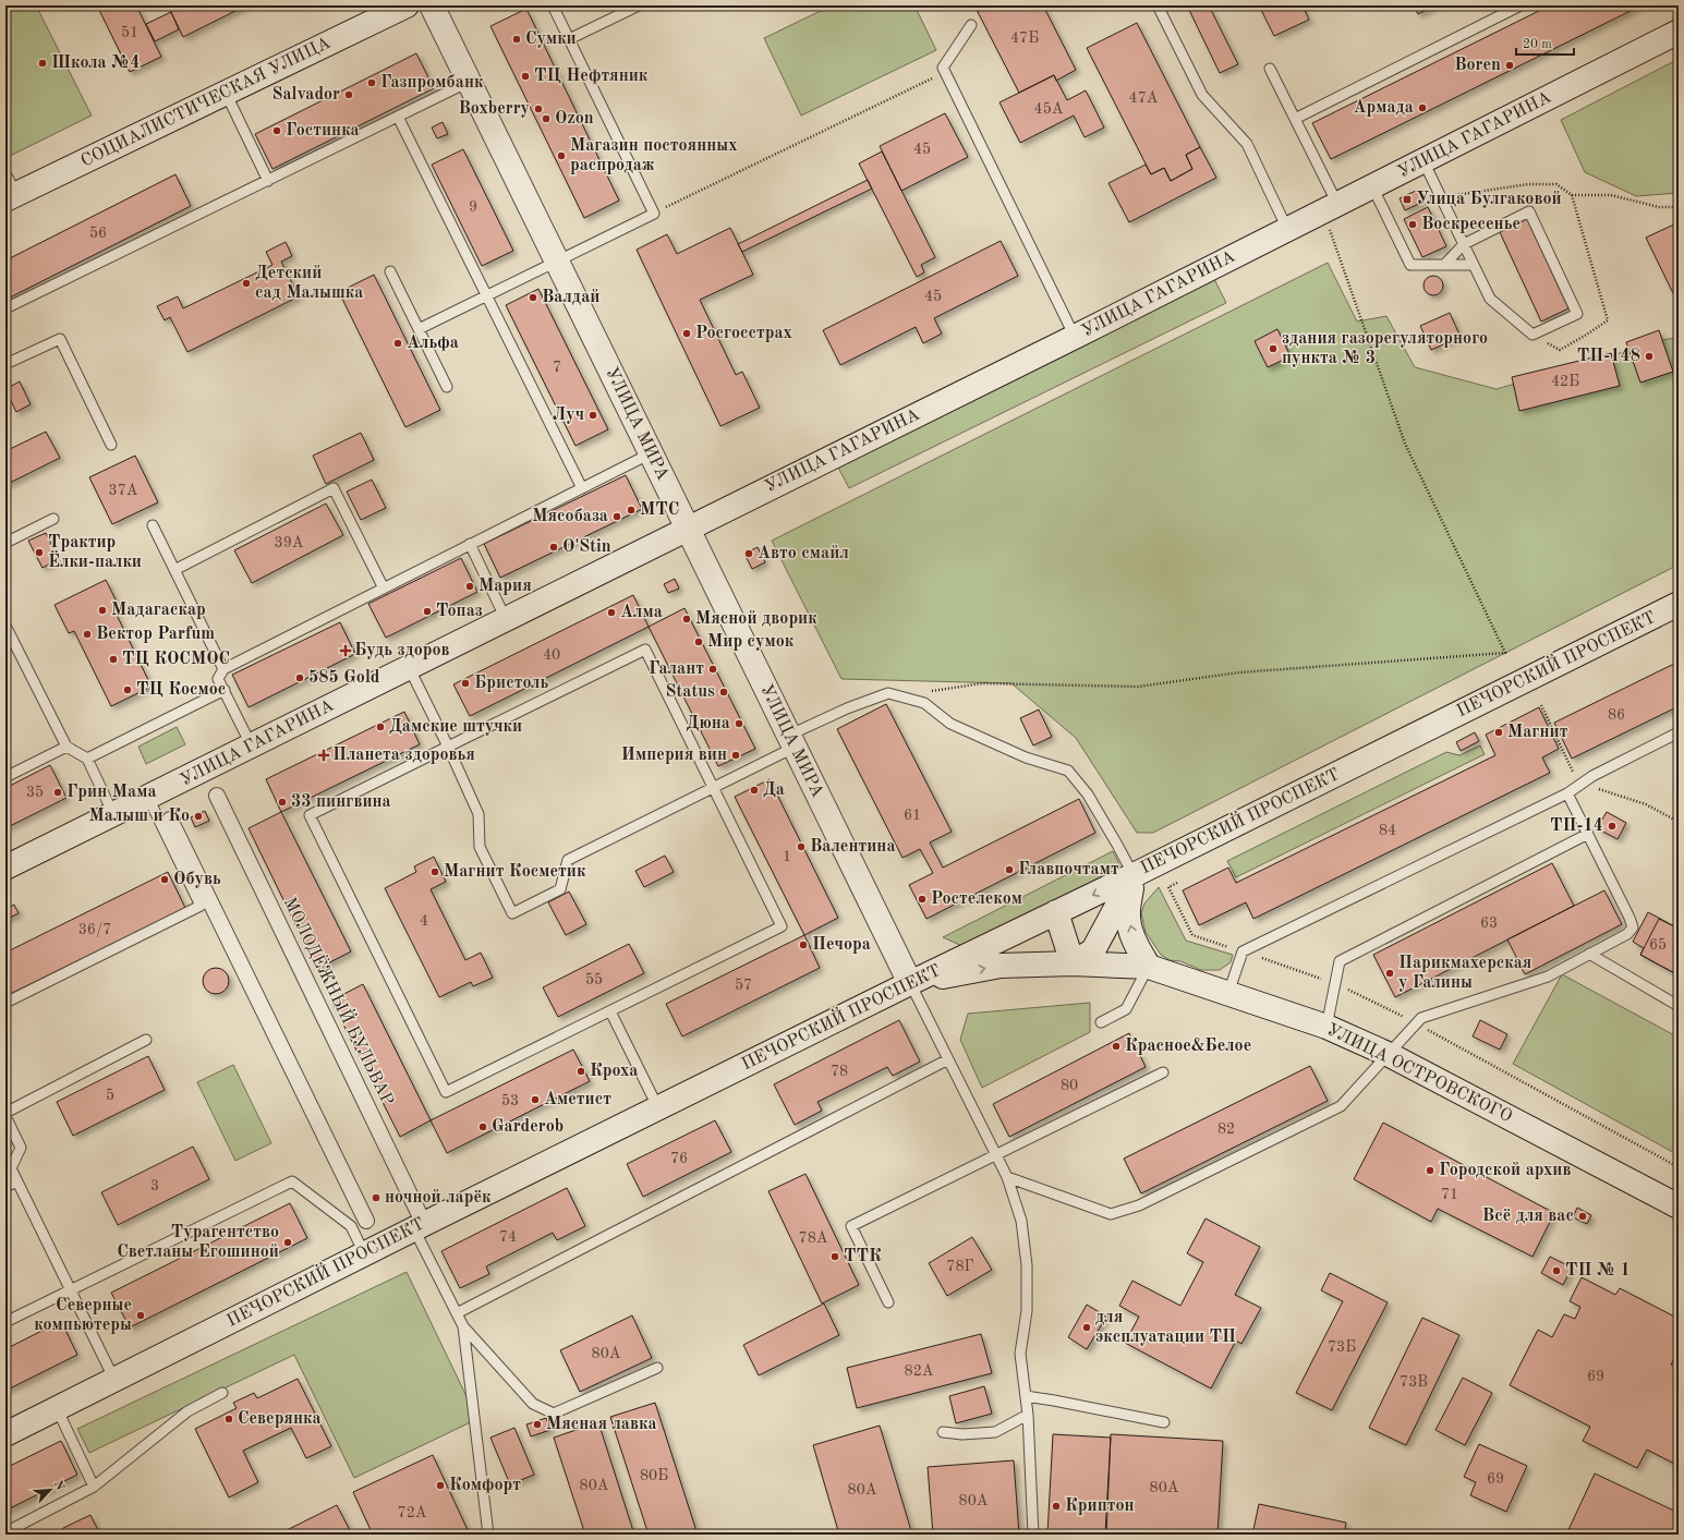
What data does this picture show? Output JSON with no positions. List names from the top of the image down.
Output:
{
  "streets": {
    "main road": [
      "СОЦИАЛИСТИЧЕСКАЯ УЛИЦА",
      "УЛИЦА ГАГАРИНА",
      "УЛИЦА МИРА",
      "ПЕЧОРСКИЙ ПРОСПЕКТ",
      "УЛИЦА ОСТРОВСКОГО"
    ],
    "street": ["МОЛОДЁЖНЫЙ БУЛЬВАР"]
  },
  "crossings": [
    ["УЛИЦА ГАГАРИНА", "УЛИЦА МИРА"],
    ["УЛИЦА МИРА", "ПЕЧОРСКИЙ ПРОСПЕКТ"],
    ["УЛИЦА МИРА", "УЛИЦА ОСТРОВСКОГО"],
    ["ПЕЧОРСКИЙ ПРОСПЕКТ", "МОЛОДЁЖНЫЙ БУЛЬВАР"],
    ["ПЕЧОРСКИЙ ПРОСПЕКТ", "УЛИЦА ОСТРОВСКОГО"]
  ],
  "places": {
    "other": [
      "Сумки",
      "Школа №4",
      "Boren",
      "ТЦ Нефтяник",
      "Газпромбанк",
      "Salvador",
      "Армада",
      "Boxberry",
      "Ozon",
      "Гостинка",
      "Магазин постоянных распродаж",
      "Воскресенье",
      "Детский сад Малышка",
      "Валдай",
      "Росгосстрах",
      "Альфа",
      "здания газорегуляторного пункта № 3",
      "ТП-148",
      "Луч",
      "МТС",
      "Мясобаза",
      "O'Stin",
      "Трактир Ёлки-палки",
      "Авто смайл",
      "Мария",
      "Мадагаскар",
      "Топаз",
      "Алма",
      "Мясной дворик",
      "Вектор Parfum",
      "Мир сумок",
      "ТЦ КОСМОС",
      "Галант",
      "585 Gold",
      "Бристоль",
      "ТЦ Космос",
      "Status",
      "Дюна",
      "Дамские штучки",
      "Магнит",
      "Империя вин",
      "Да",
      "Грин Мама",
      "33 пингвина",
      "Малыш и Ко",
      "ТП-14",
      "Валентина",
      "Главпочтамт",
      "Магнит Косметик",
      "Обувь",
      "Ростелеком",
      "Печора",
      "Парикмахерская у Галины",
      "Красное&Белое",
      "Кроха",
      "Аметист",
      "Garderob",
      "Городской архив",
      "ночной ларёк",
      "Всё для вас",
      "Турагентство Светланы Егошиной",
      "ТТК",
      "ТП № 1",
      "Северные компьютеры",
      "для эксплуатации ТП",
      "Северянка",
      "Мясная лавка",
      "Комфорт",
      "Криптон"
    ],
    "transit": ["Улица Булгаковой"],
    "health": ["Будь здоров", "Планета здоровья"]
  },
  "house_numbers": [
    "51",
    "47Б",
    "47А",
    "45А",
    "45",
    "9",
    "56",
    "45",
    "7",
    "42Б",
    "37А",
    "39А",
    "40",
    "86",
    "35",
    "61",
    "84",
    "1",
    "4",
    "63",
    "36/7",
    "65",
    "55",
    "57",
    "78",
    "80",
    "5",
    "53",
    "82",
    "76",
    "3",
    "71",
    "74",
    "78А",
    "78Г",
    "73Б",
    "80А",
    "82А",
    "69",
    "73В",
    "80Б",
    "69",
    "80А",
    "80А",
    "80А",
    "80А",
    "72А"
  ],
  "scale_bar": "20 m",
  "north": "top right"
}
